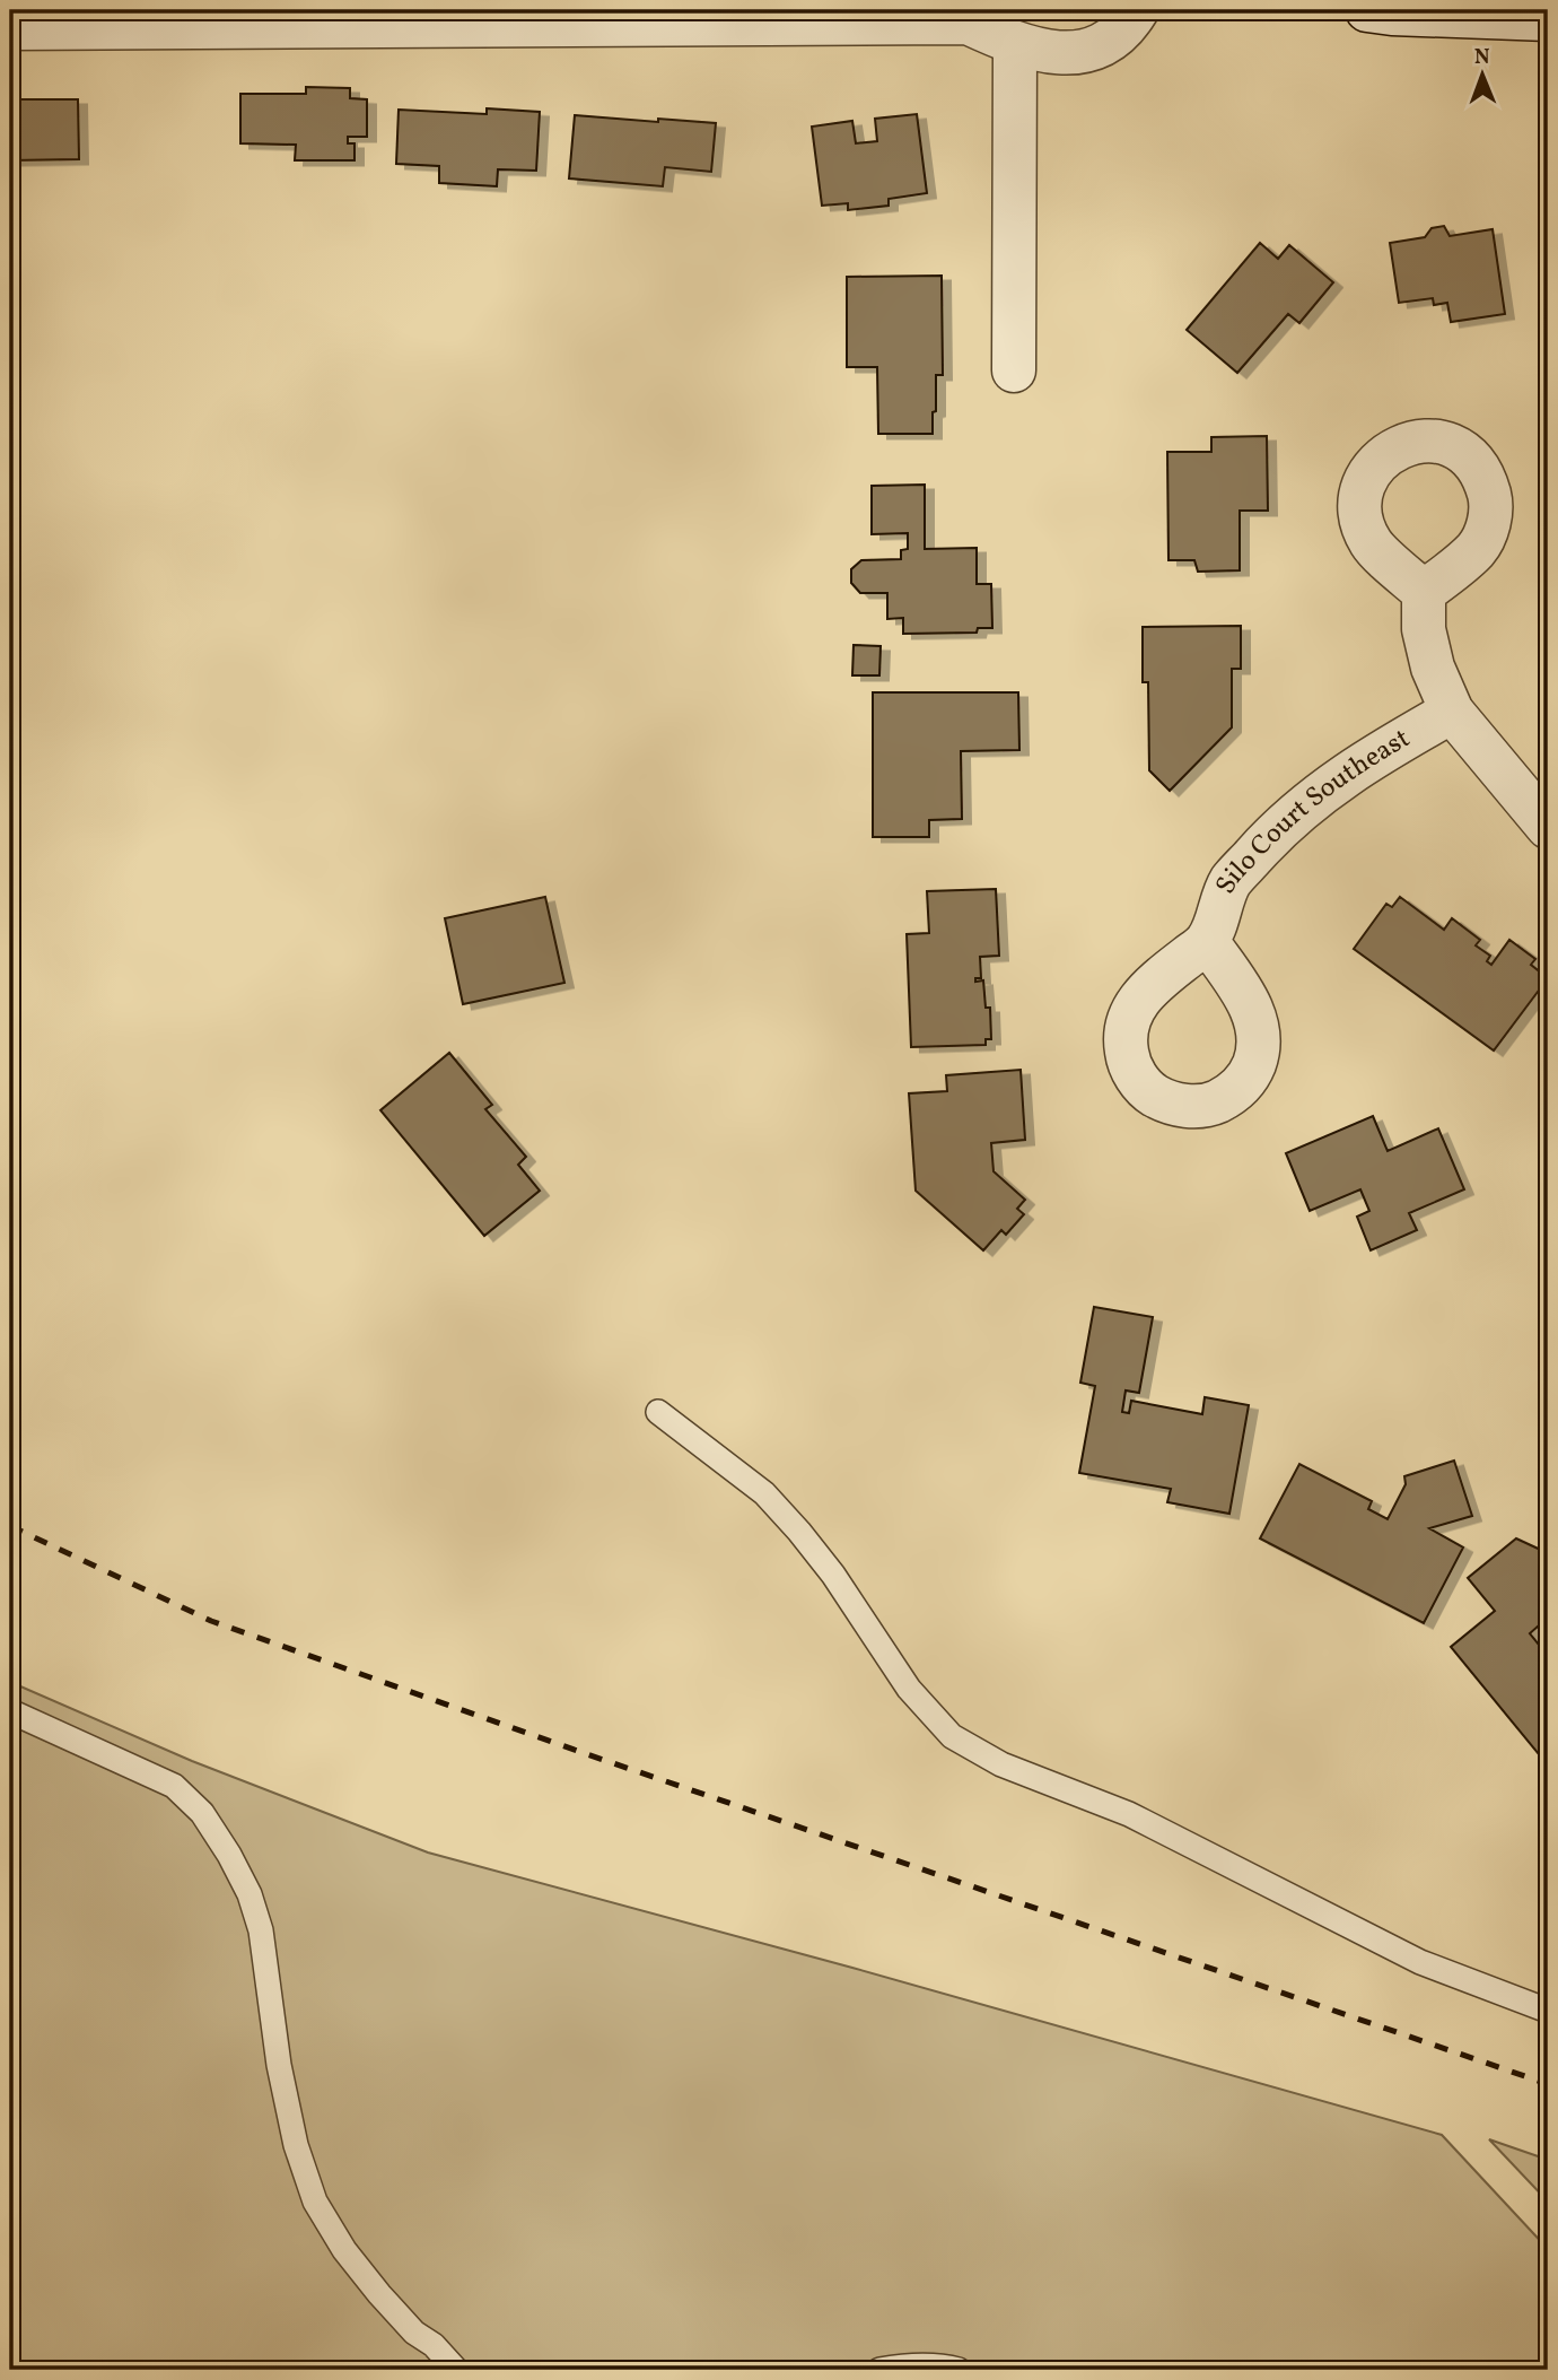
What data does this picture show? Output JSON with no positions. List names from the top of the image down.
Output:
{
  "streets": {
    "street": ["Silo Court Southeast"]
  },
  "north": "top"
}
